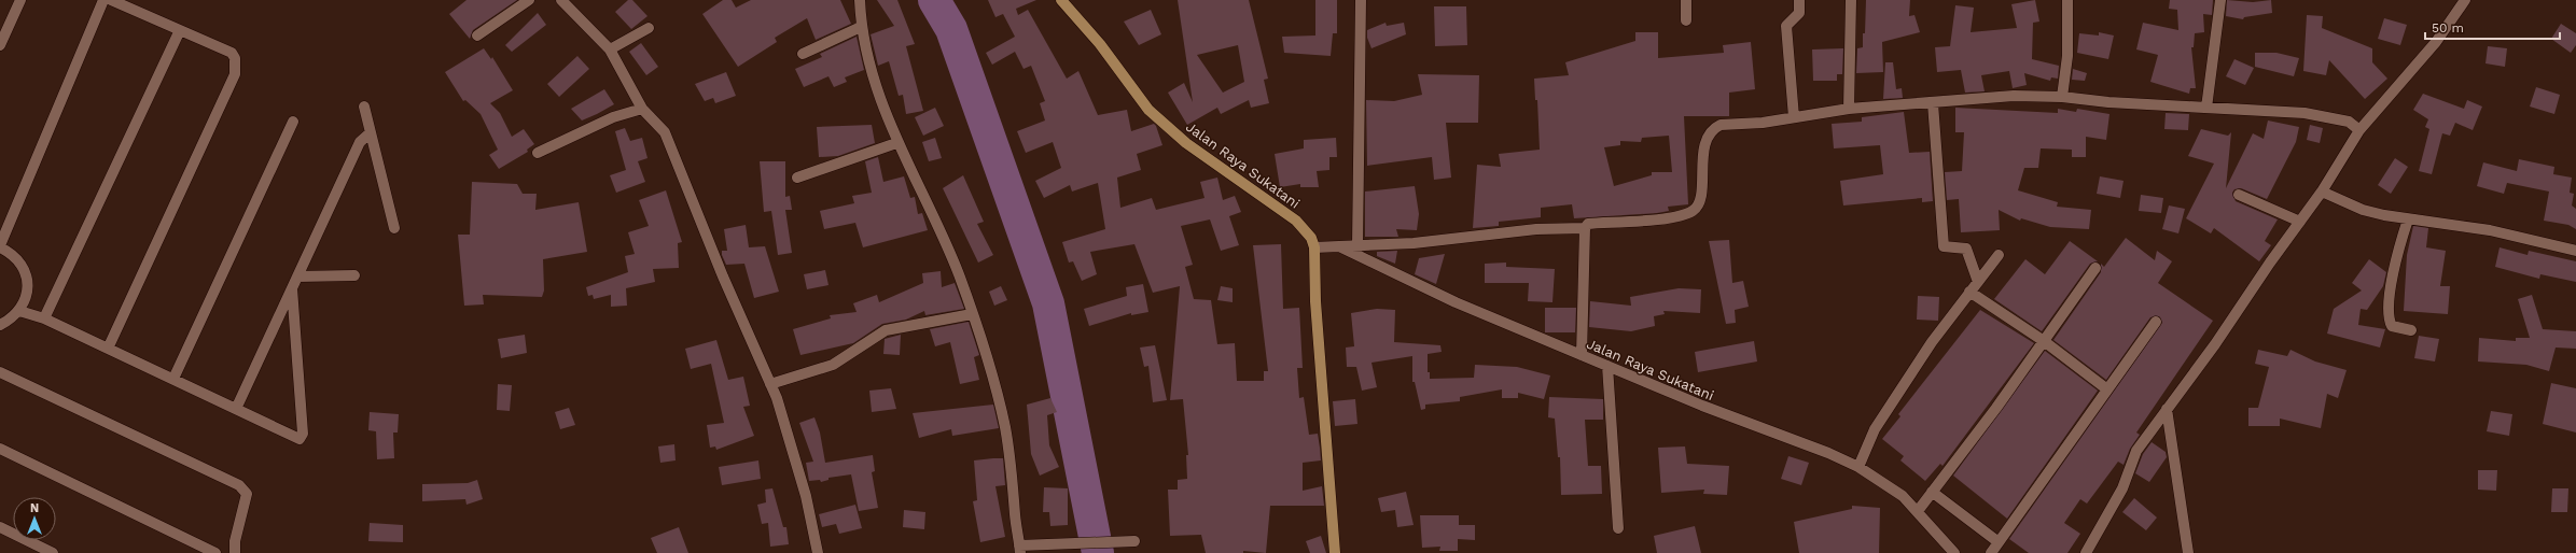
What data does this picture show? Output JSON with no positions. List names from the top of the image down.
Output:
{
  "streets": {
    "main road": ["Jalan Raya Sukatani"]
  },
  "scale_bar": "50 m",
  "north": "top"
}
